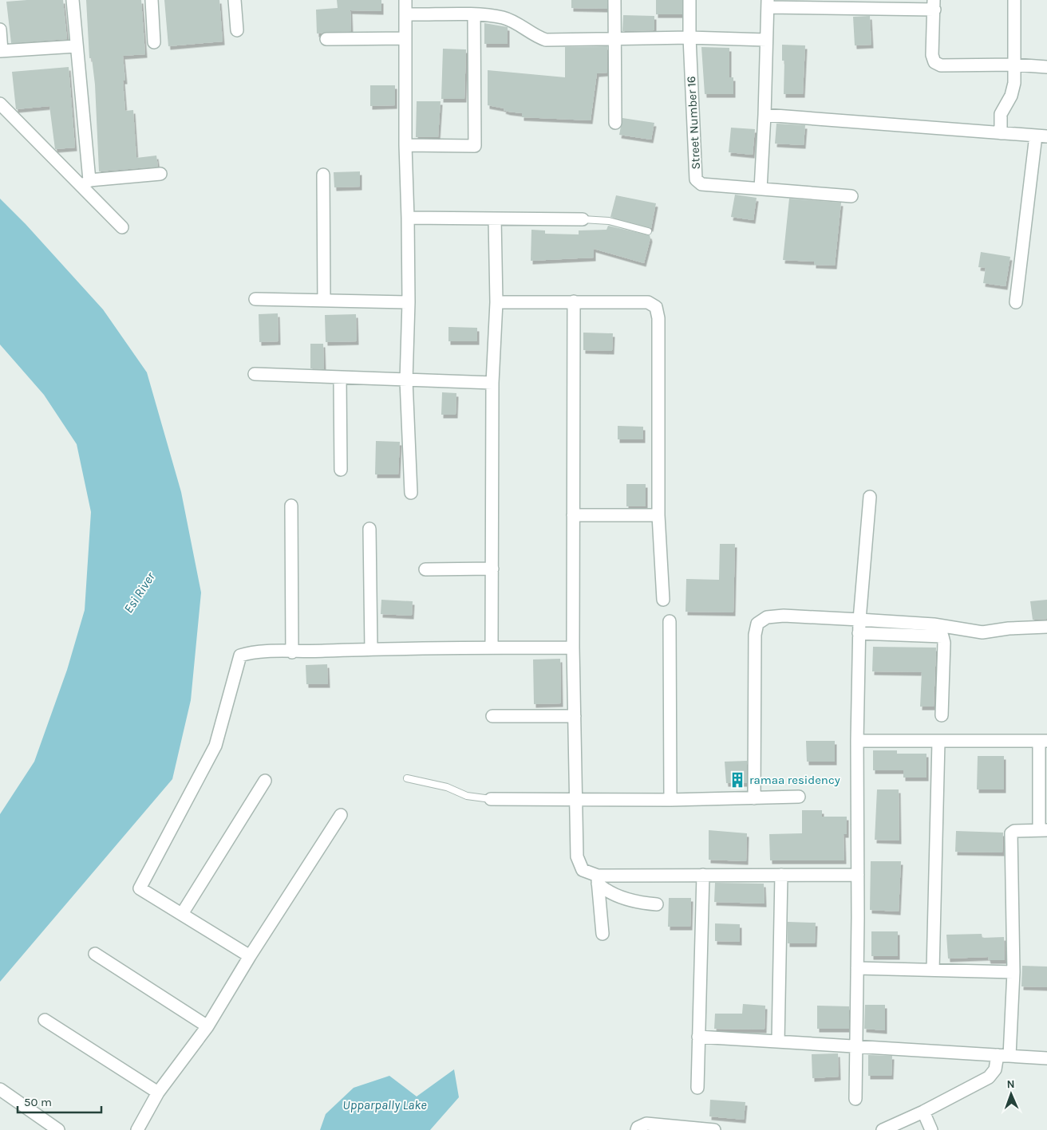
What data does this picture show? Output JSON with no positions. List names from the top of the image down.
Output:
{
  "streets": {
    "street": ["Street Number 16"]
  },
  "water": ["Esi River", "Upparpally Lake"],
  "places": {
    "building": ["ramaa residency"]
  },
  "scale_bar": "50 m",
  "north": "top"
}
